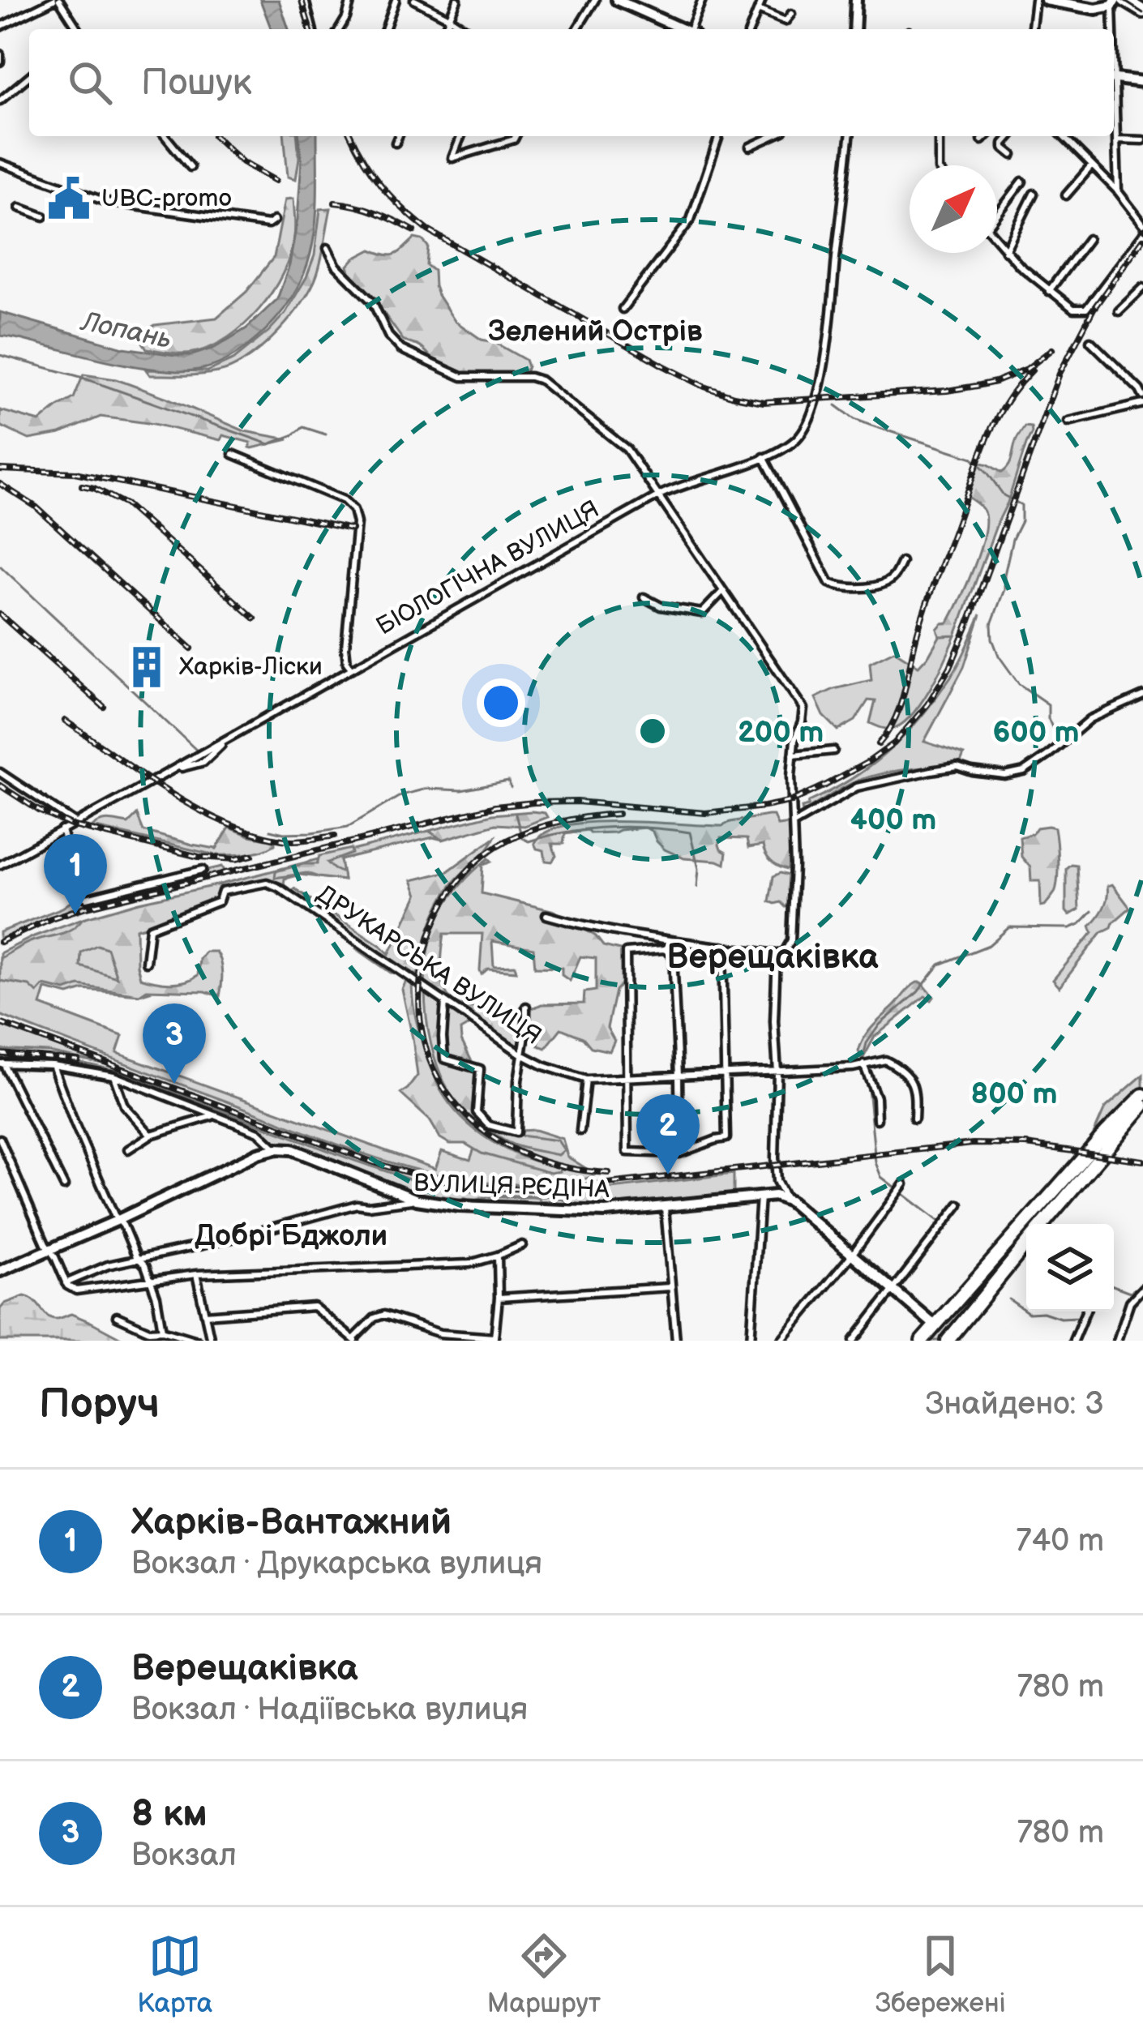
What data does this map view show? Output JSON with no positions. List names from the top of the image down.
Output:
{
  "streets": {
    "main road": ["ВУЛИЦЯ РЄДІНА"],
    "street": ["БІОЛОГІЧНА ВУЛИЦЯ", "ДРУКАРСЬКА ВУЛИЦЯ"]
  },
  "districts": ["Зелений Острів", "Верещаківка", "Добрі Бджоли"],
  "water": ["Лопань"],
  "places": {
    "public building": ["UBC-promo"],
    "building": ["Харків-Ліски"]
  },
  "north": "top right",
  "page": {
    "search": "Пошук",
    "pins": ["1", "3", "2"],
    "heading": ["Поруч", "Знайдено: 3"],
    "list": [
      {
        "mark": "1",
        "name": "Харків-Вантажний",
        "note": "Вокзал · Друкарська вулиця",
        "value": "740 m"
      },
      {
        "mark": "2",
        "name": "Верещаківка",
        "note": "Вокзал · Надіївська вулиця",
        "value": "780 m"
      },
      {
        "mark": "3",
        "name": "8 км",
        "note": "Вокзал",
        "value": "780 m"
      }
    ],
    "nav": ["Карта", "Маршрут", "Збережені"]
  },
  "rings": [
    "200 m",
    "600 m",
    "400 m",
    "800 m"
  ]
}
